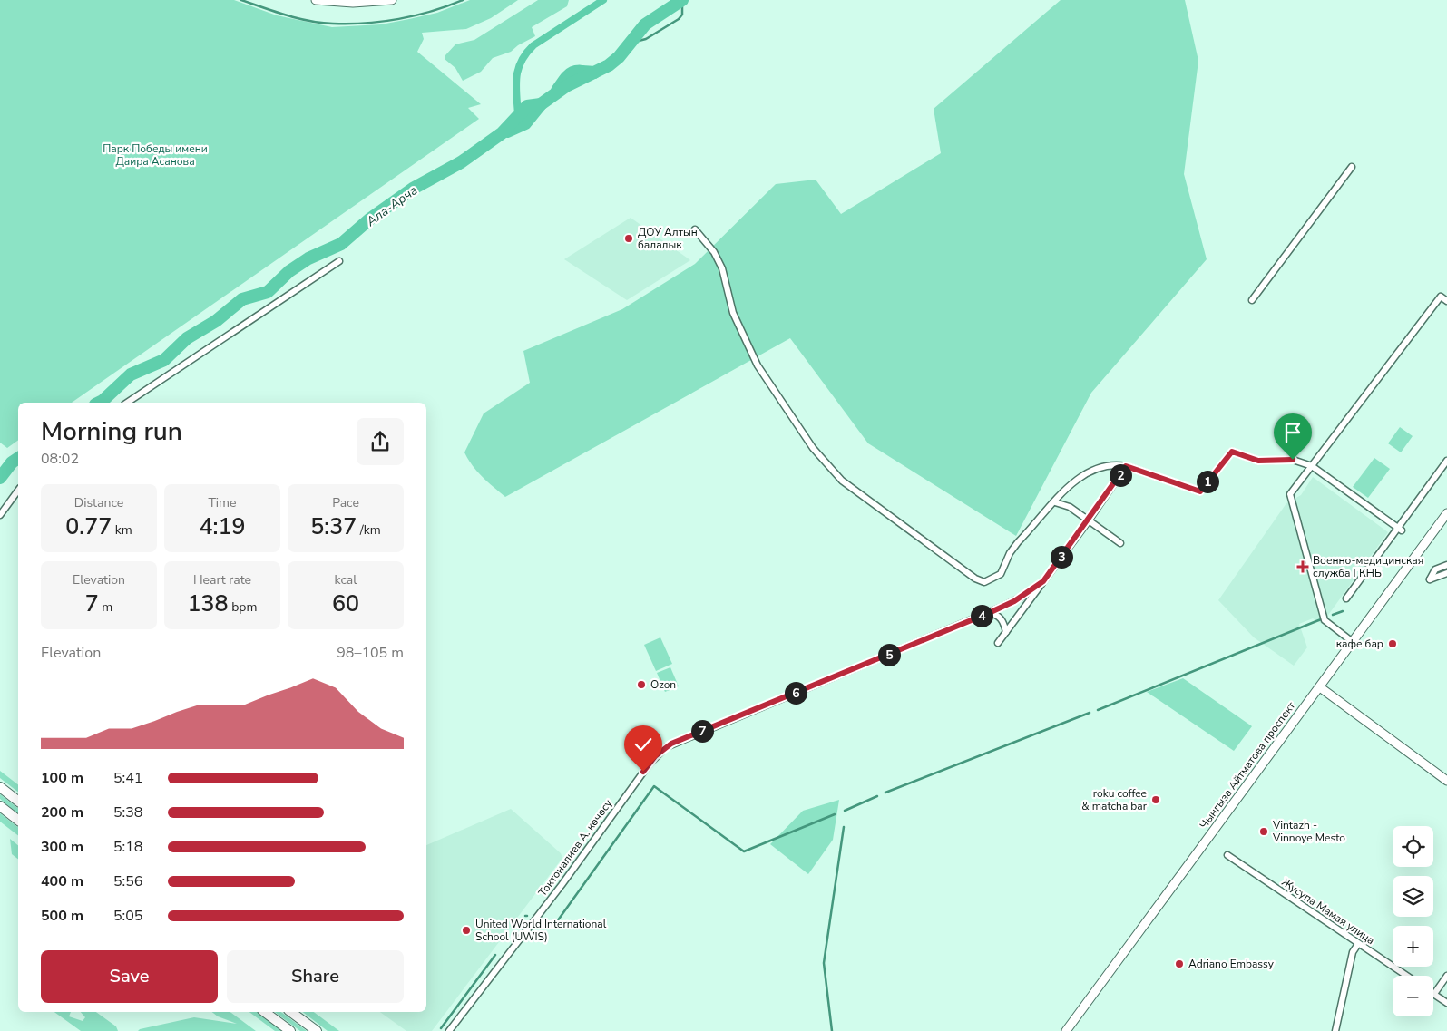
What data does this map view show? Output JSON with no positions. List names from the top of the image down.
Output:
{
  "streets": {
    "main road": ["Чынгыза Айтматова проспект"],
    "street": ["Токтоналиев А. көчөсү", "Жусупа Мамая улица"]
  },
  "water": ["Ала-Арча"],
  "parks": ["Парк Победы имени Даира Асанова"],
  "places": {
    "other": [
      "ДОУ Алтын балалык",
      "кафе бар",
      "Ozon",
      "roku coffee & matcha bar",
      "Vintazh - Vinnoye Mesto",
      "United World International School (UWIS)",
      "Adriano Embassy"
    ],
    "health": ["Военно-медицинская служба ГКНБ"]
  },
  "page": {
    "heading": ["Morning run", "08:02"],
    "pins": [
      "2",
      "1",
      "3",
      "4",
      "5",
      "6",
      "7"
    ],
    "stats": [
      ["Distance", "0.77 km"],
      ["Time", "4:19"],
      ["Pace", "5:37 /km"],
      ["Elevation", "7 m"],
      ["Heart rate", "138 bpm"],
      ["kcal", "60"]
    ],
    "chart": ["Elevation", "98–105 m"],
    "list": [
      {
        "name": "100 m",
        "note": "5:41"
      },
      {
        "name": "200 m",
        "note": "5:38"
      },
      {
        "name": "300 m",
        "note": "5:18"
      },
      {
        "name": "400 m",
        "note": "5:56"
      },
      {
        "name": "500 m",
        "note": "5:05"
      }
    ],
    "map_buttons": ["+", "−"],
    "buttons": ["Save", "Share"]
  }
}
